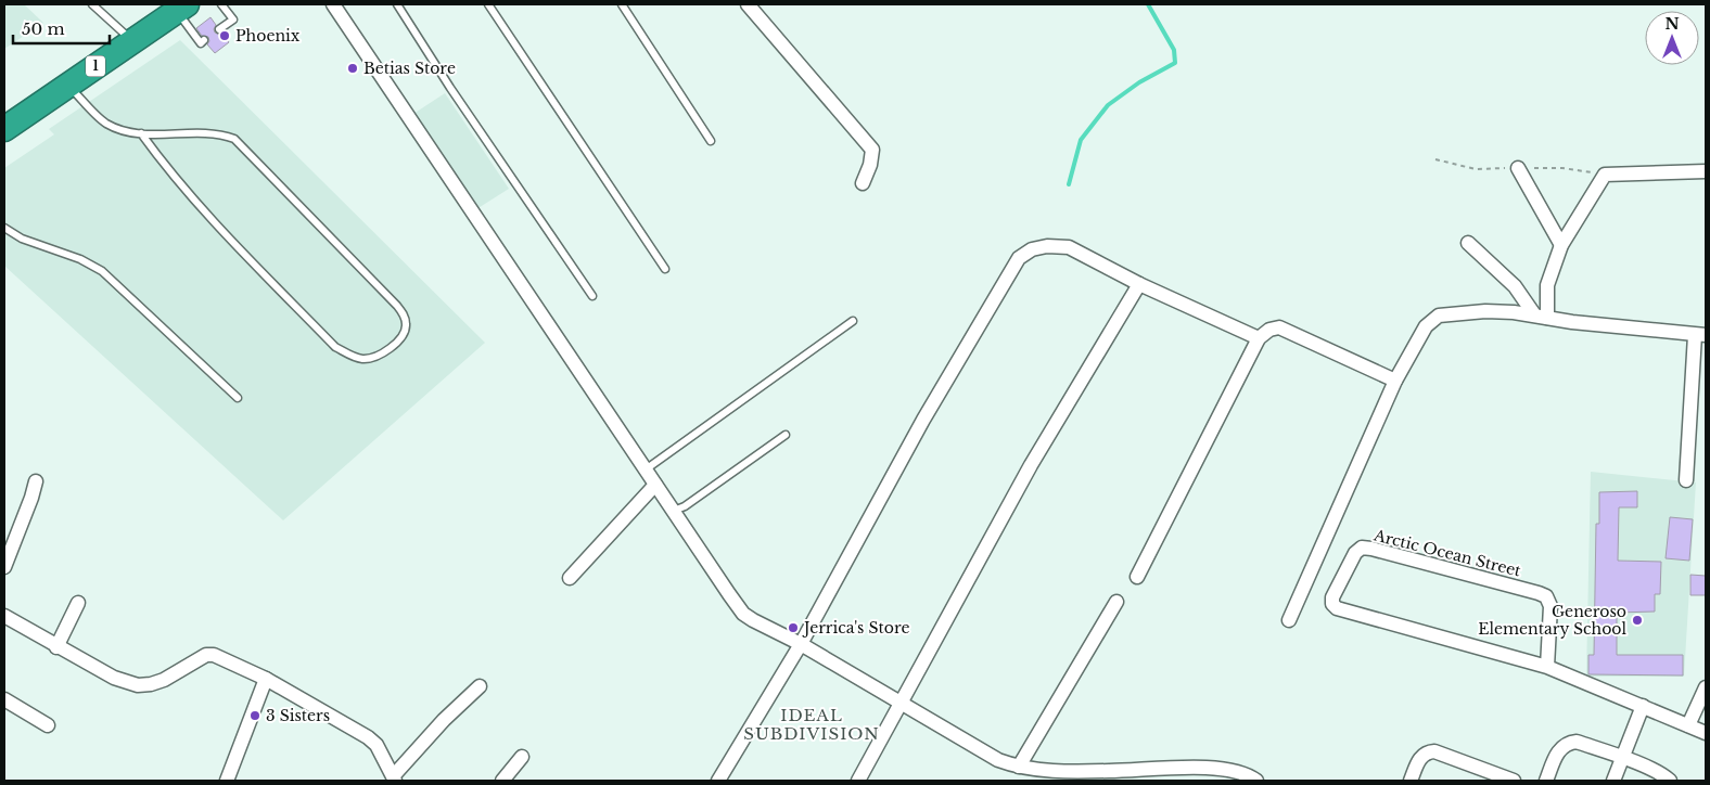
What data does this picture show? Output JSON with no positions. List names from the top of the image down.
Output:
{
  "streets": {
    "highway": ["1"],
    "street": ["Arctic Ocean Street"]
  },
  "districts": ["IDEAL SUBDIVISION"],
  "places": [
    "Phoenix",
    "Betias Store",
    "Generoso Elementary School",
    "Jerrica's Store",
    "3 Sisters"
  ],
  "scale_bar": "50 m",
  "north": "top"
}
